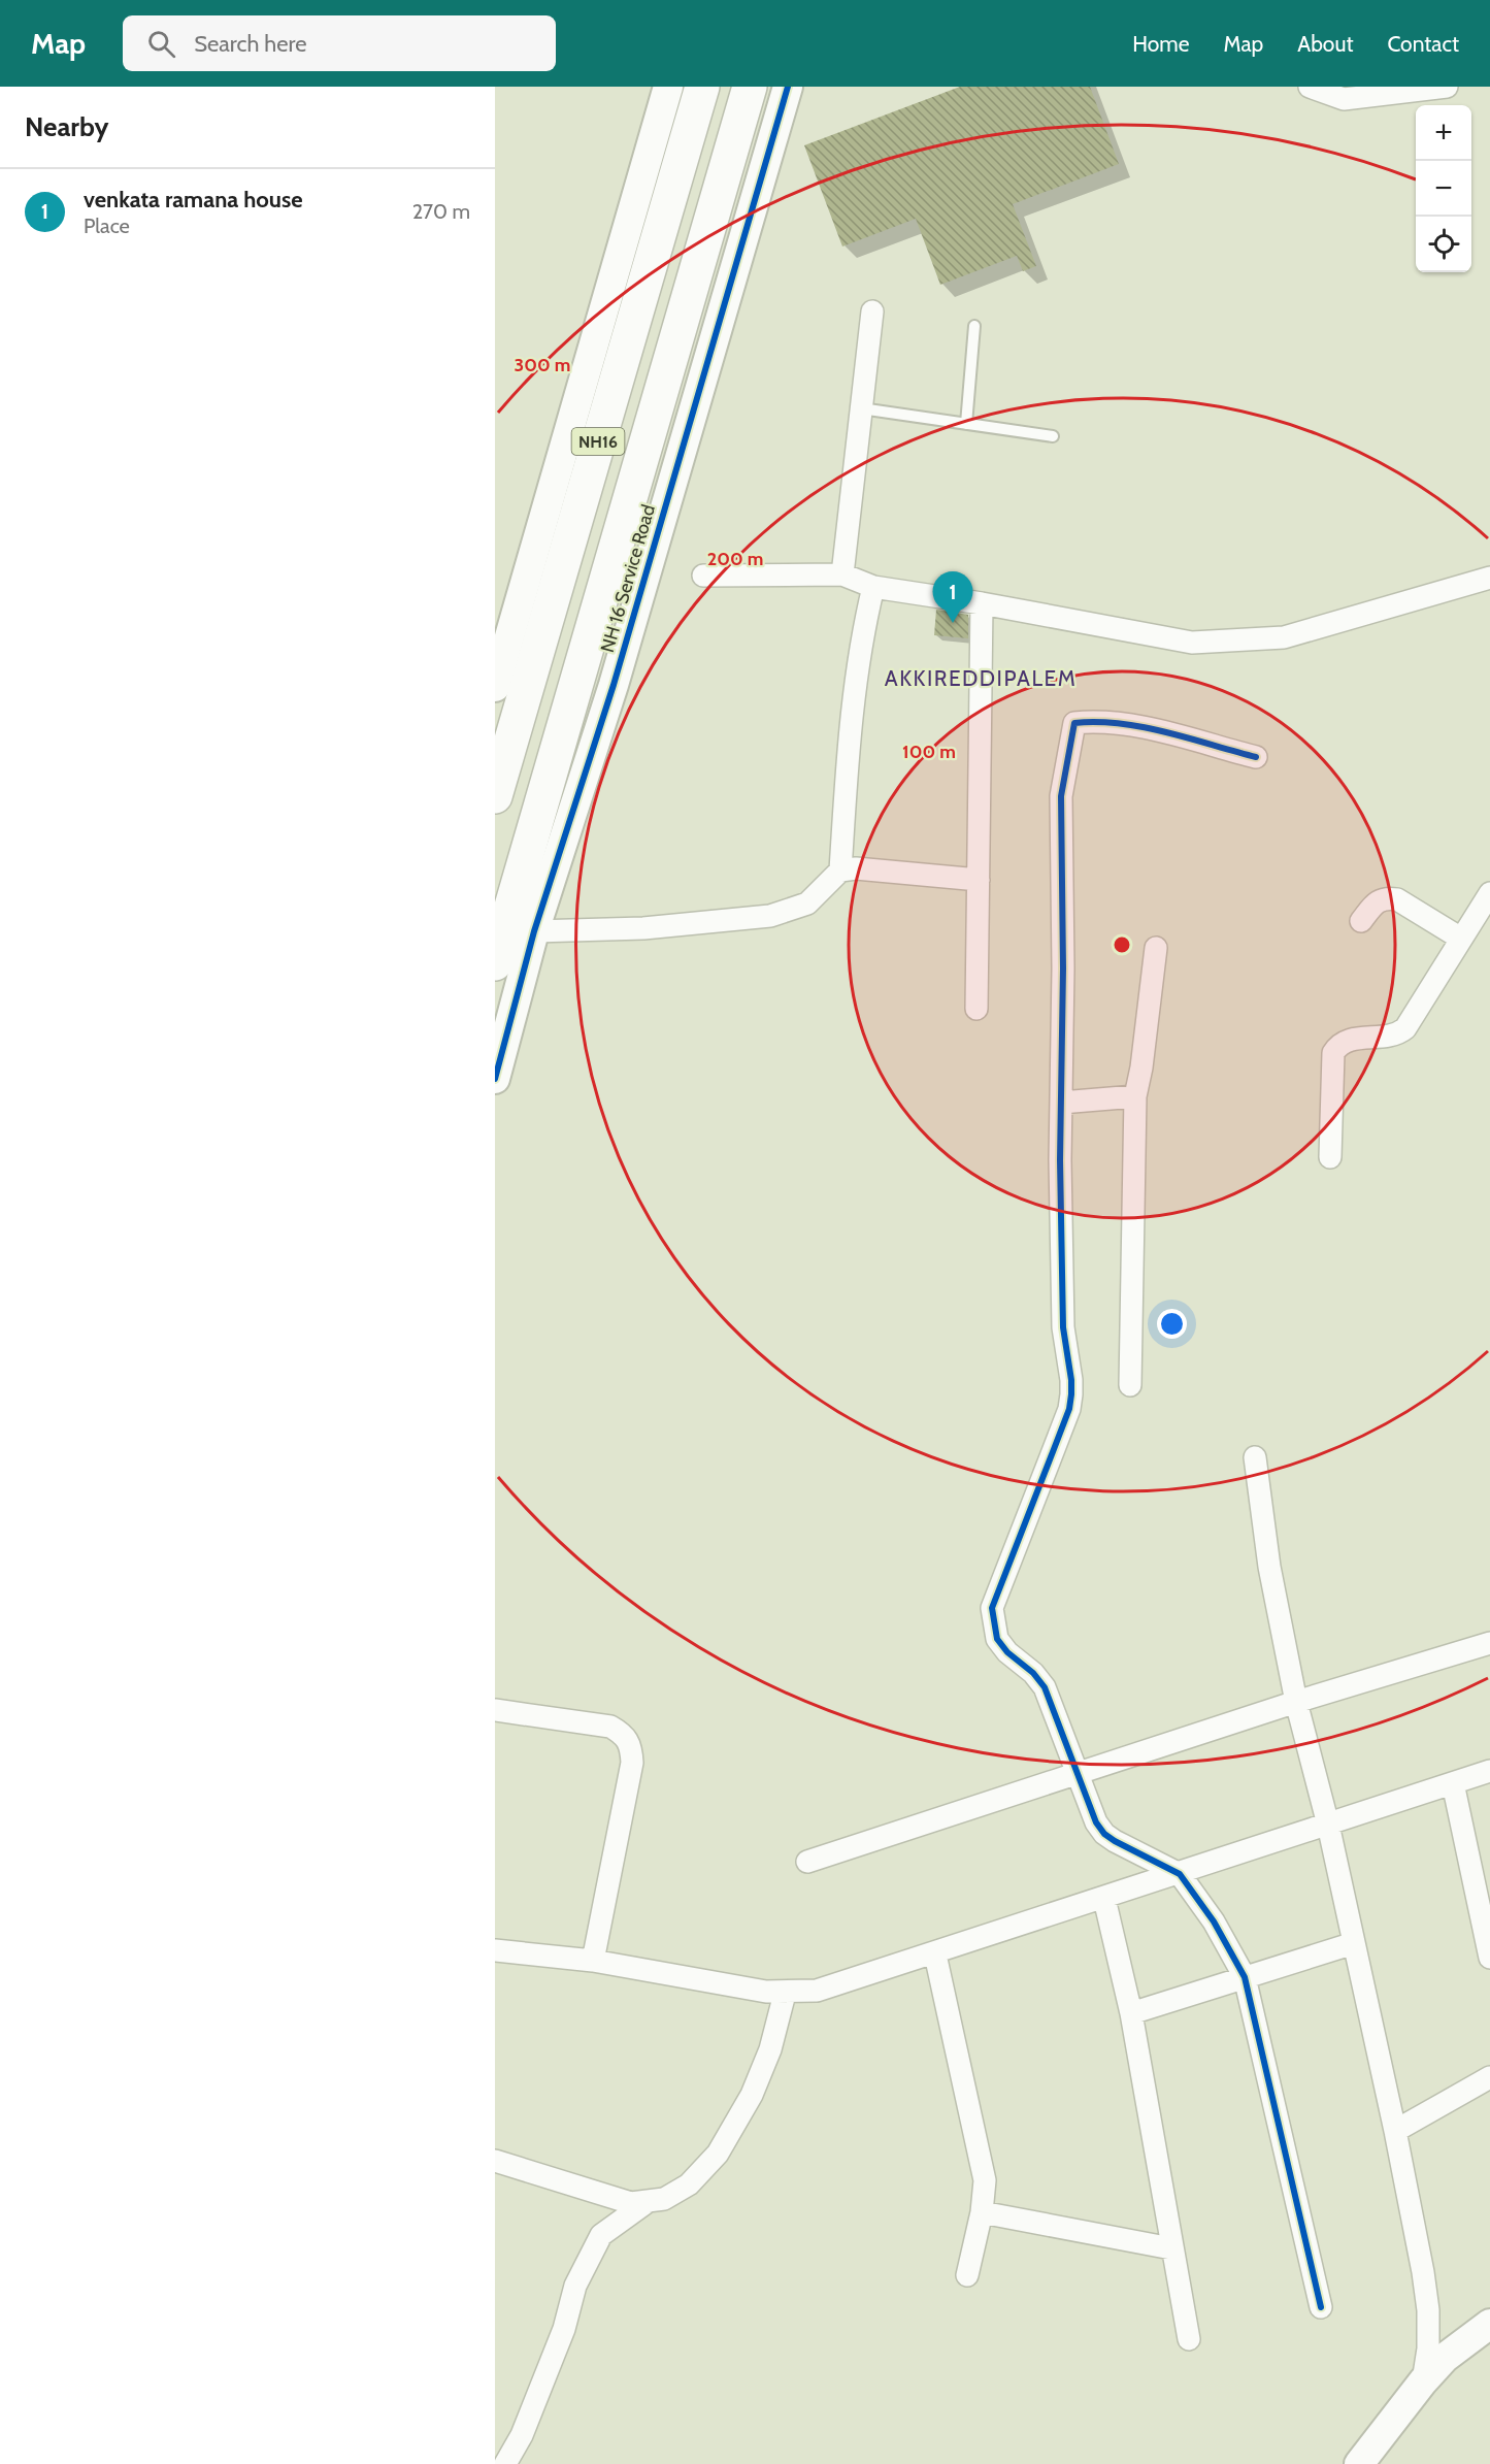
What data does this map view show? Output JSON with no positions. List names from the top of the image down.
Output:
{
  "streets": {
    "highway": ["NH16"],
    "street": ["NH 16 Service Road"]
  },
  "districts": ["AKKIREDDIPALEM"],
  "page": {
    "header": "Map",
    "search": "Search here",
    "nav": [
      "Home",
      "Map",
      "About",
      "Contact"
    ],
    "heading": "Nearby",
    "map_buttons": ["+", "−"],
    "list": [
      {
        "mark": "1",
        "name": "venkata ramana house",
        "note": "Place",
        "value": "270 m"
      }
    ],
    "pins": "1"
  },
  "rings": ["300 m", "200 m", "100 m"]
}
